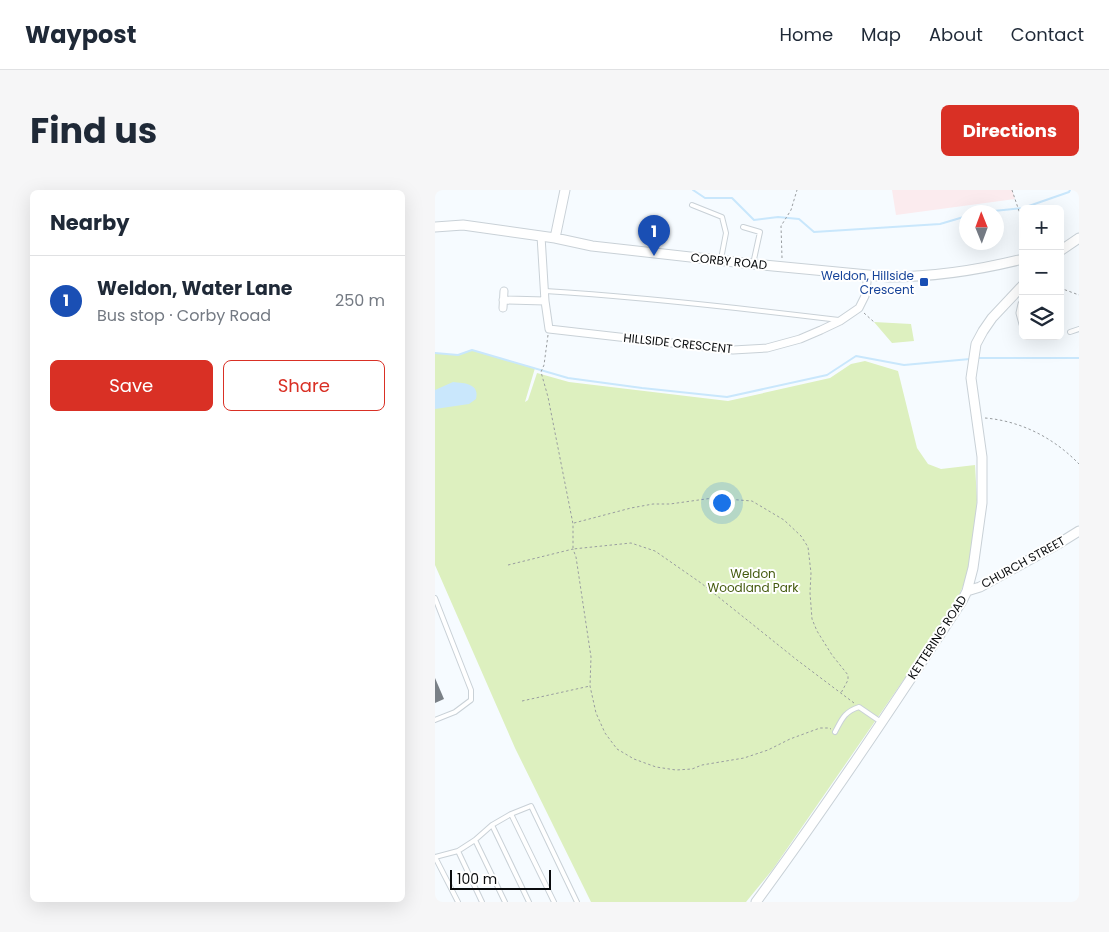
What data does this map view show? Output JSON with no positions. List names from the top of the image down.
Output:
{
  "streets": {
    "street": [
      "CORBY ROAD",
      "HILLSIDE CRESCENT",
      "CHURCH STREET",
      "KETTERING ROAD"
    ]
  },
  "crossings": [
    ["CHURCH STREET", "KETTERING ROAD"]
  ],
  "parks": ["Weldon Woodland Park"],
  "places": {
    "transit": ["Weldon, Hillside Crescent"]
  },
  "scale_bar": "100 m",
  "north": "top",
  "page": {
    "header": "Waypost",
    "nav": [
      "Home",
      "Map",
      "About",
      "Contact"
    ],
    "title": "Find us",
    "buttons": [
      "Directions",
      ["Save", "Share"]
    ],
    "heading": "Nearby",
    "map_buttons": ["+", "−"],
    "pins": "1",
    "list": [
      {
        "mark": "1",
        "name": "Weldon, Water Lane",
        "note": "Bus stop · Corby Road",
        "value": "250 m"
      }
    ],
    "scale": "100 m"
  }
}
